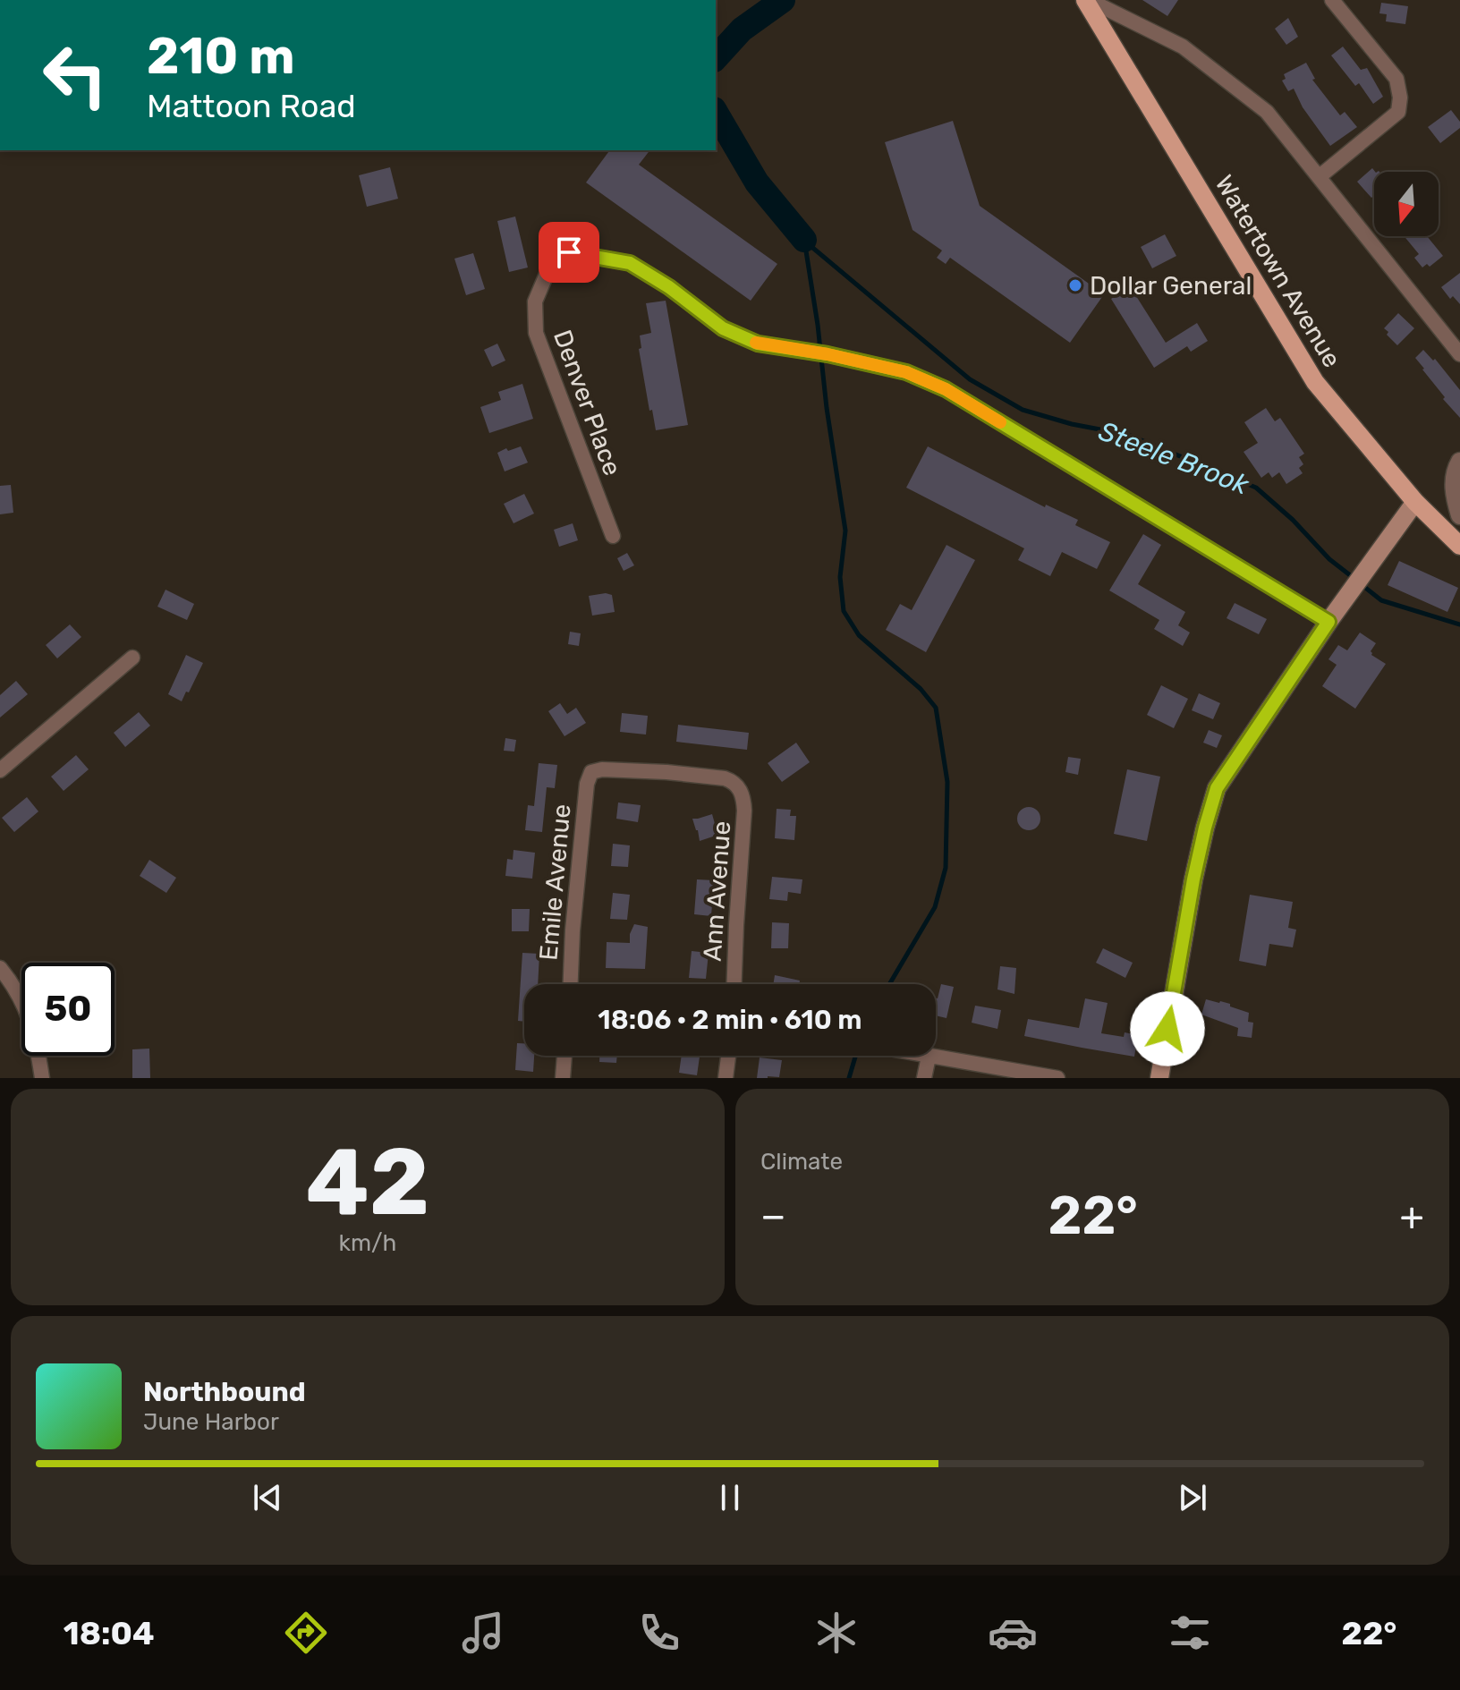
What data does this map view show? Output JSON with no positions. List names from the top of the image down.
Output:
{
  "streets": {
    "main road": ["Watertown Avenue"],
    "street": ["Denver Place", "Emile Avenue", "Ann Avenue"]
  },
  "crossings": [
    ["Emile Avenue", "Ann Avenue"]
  ],
  "water": ["Steele Brook"],
  "places": ["Dollar General"],
  "north": "bottom",
  "page": {
    "turn": ["210 m", "Mattoon Road"],
    "limit": "50",
    "trip": "18:06 · 2 min · 610 m",
    "tile": [
      ["42", "km/h"],
      "Climate"
    ],
    "heat": ["−", "22°", "+"],
    "song": ["Northbound", "June Harbor"],
    "tabs": ["18:04", "22°"]
  }
}
